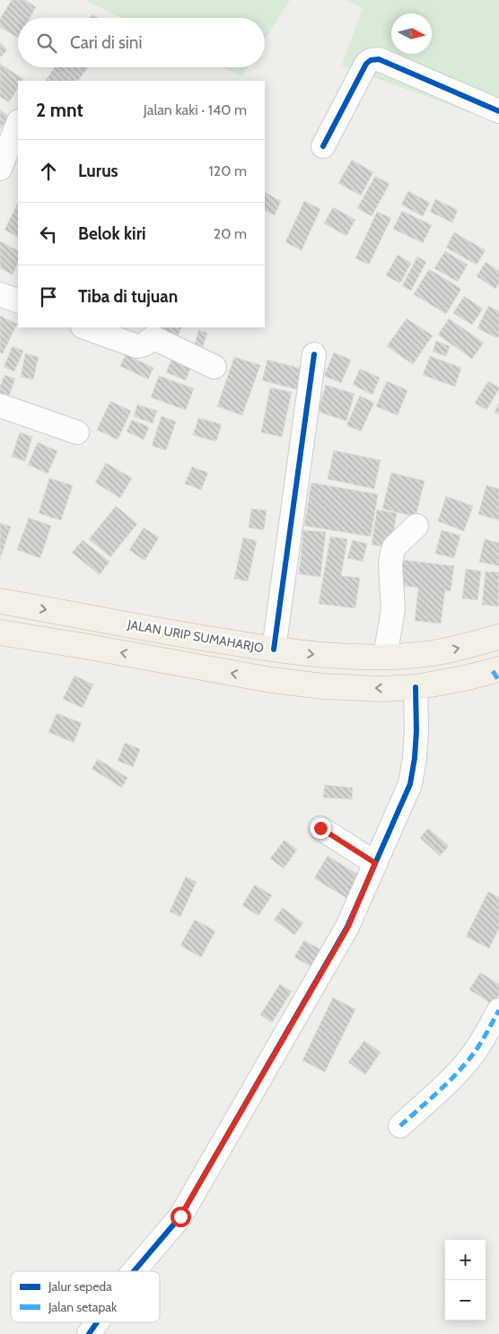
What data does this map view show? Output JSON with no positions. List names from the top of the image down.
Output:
{
  "streets": {
    "highway": ["JALAN URIP SUMAHARJO"]
  },
  "legend": ["Jalur sepeda", "Jalan setapak"],
  "north": "right",
  "page": {
    "search": "Cari di sini",
    "heading": ["2 mnt", "Jalan kaki · 140 m"],
    "list": [
      ["Lurus", "120 m"],
      ["Belok kiri", "20 m"],
      "Tiba di tujuan"
    ],
    "map_buttons": ["+", "−"]
  }
}
